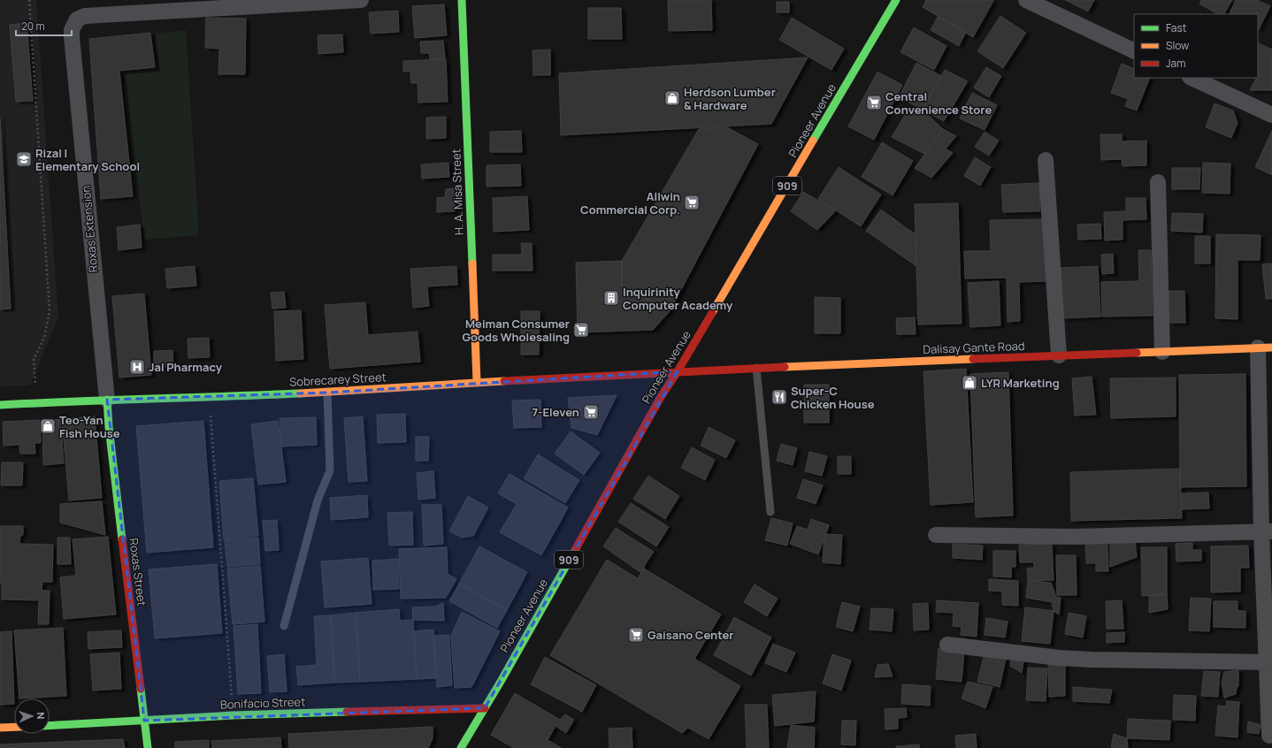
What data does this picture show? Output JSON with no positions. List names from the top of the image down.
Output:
{
  "streets": {
    "main road": [
      "Pioneer Avenue",
      "909",
      "H. A. Misa Street",
      "Dalisay Gante Road",
      "Sobrecarey Street",
      "Roxas Street",
      "Bonifacio Street"
    ],
    "street": ["Roxas Extension"]
  },
  "crossings": [
    ["Pioneer Avenue", "Dalisay Gante Road"],
    ["Pioneer Avenue", "Sobrecarey Street"],
    ["Pioneer Avenue", "Bonifacio Street"],
    ["H. A. Misa Street", "Sobrecarey Street"],
    ["Roxas Extension", "Sobrecarey Street"],
    ["Roxas Extension", "Roxas Street"],
    ["Dalisay Gante Road", "Sobrecarey Street"],
    ["Sobrecarey Street", "Roxas Street"],
    ["Roxas Street", "Bonifacio Street"]
  ],
  "places": {
    "shop": ["Herdson Lumber & Hardware", "LYR Marketing", "Teo-Yan Fish House"],
    "supermarket": [
      "Central Convenience Store",
      "Allwin Commercial Corp.",
      "Meiman Consumer Goods Wholesaling",
      "7-Eleven",
      "Gaisano Center"
    ],
    "school or university": ["Rizal I Elementary School"],
    "building": ["Inquirinity Computer Academy"],
    "hospital": ["Jal Pharmacy"],
    "restaurant": ["Super-C Chicken House"]
  },
  "legend": ["Fast", "Slow", "Jam"],
  "scale_bar": "20 m",
  "north": "right"
}
